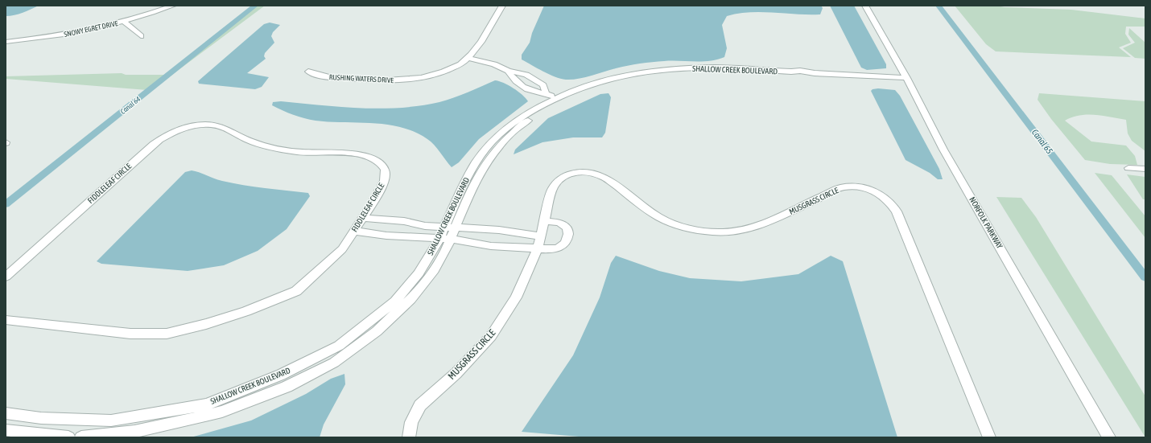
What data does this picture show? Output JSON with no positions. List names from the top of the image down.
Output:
{
  "streets": {
    "street": [
      "SNOWY EGRET DRIVE",
      "SHALLOW CREEK BOULEVARD",
      "RUSHING WATERS DRIVE",
      "FIDDLELEAF CIRCLE",
      "MUSGRASS CIRCLE",
      "NORFOLK PARKWAY"
    ]
  },
  "crossings": [
    ["SHALLOW CREEK BOULEVARD", "NORFOLK PARKWAY"]
  ],
  "water": ["Canal 64", "Canal 65"]
}
